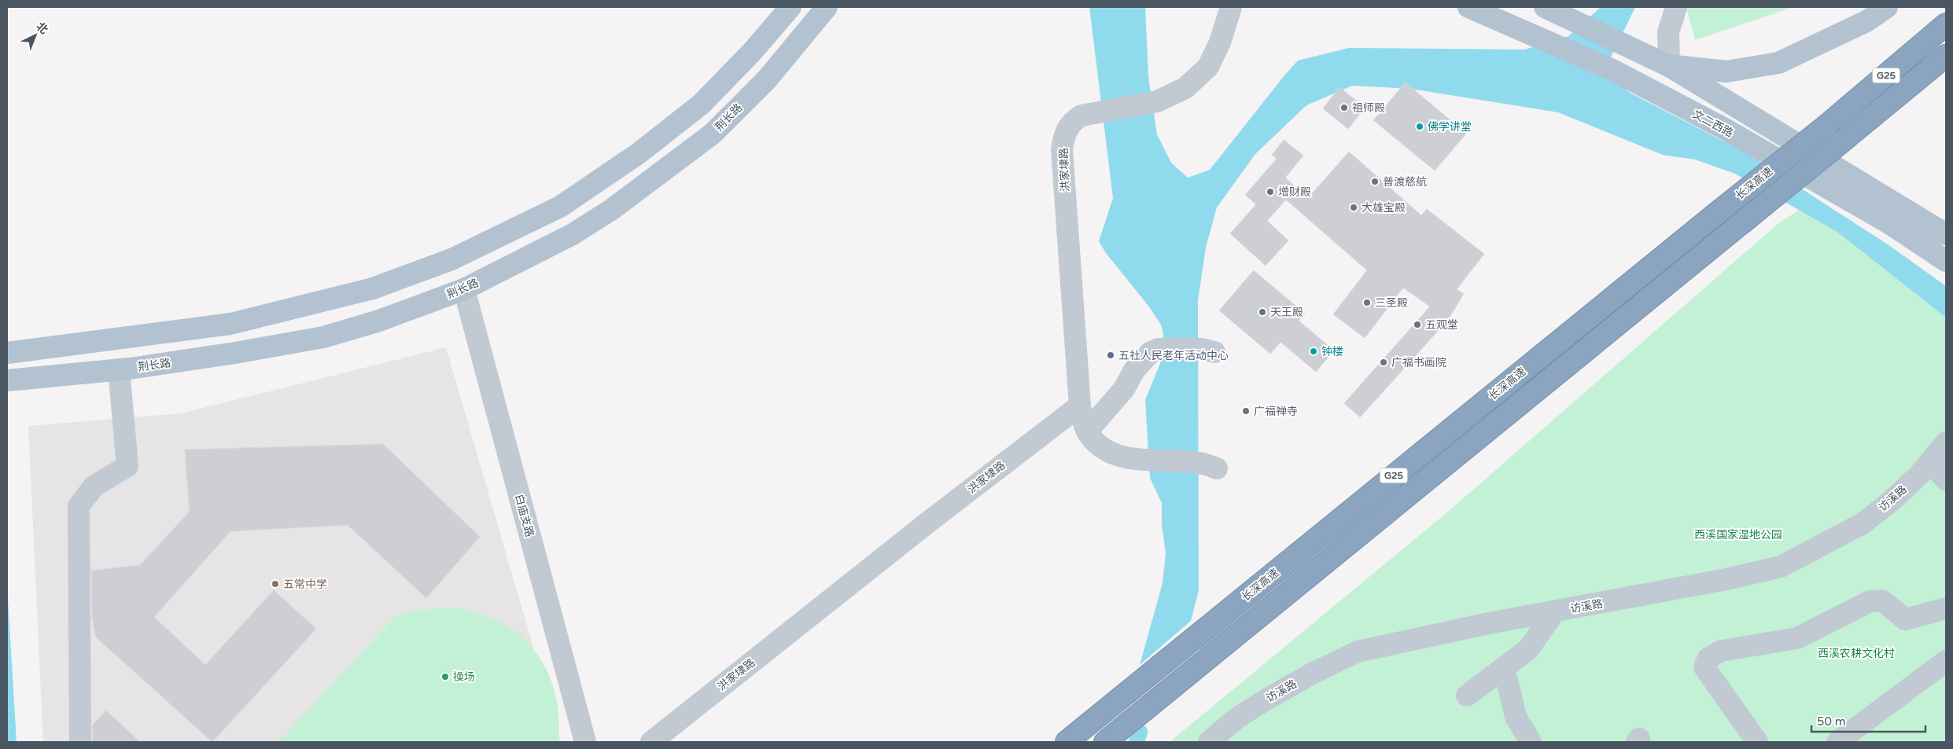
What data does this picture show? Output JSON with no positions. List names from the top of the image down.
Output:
{
  "streets": {
    "highway": ["G25", "长深高速"],
    "main road": ["荆长路", "文二西路"],
    "street": ["洪家埭路", "访溪路", "白庙支路"]
  },
  "crossings": [
    ["荆长路", "白庙支路"]
  ],
  "parks": ["西溪国家湿地公园", "西溪农耕文化村"],
  "places": [
    "祖师殿",
    "佛学讲堂",
    "普渡慈航",
    "增财殿",
    "大雄宝殿",
    "三圣殿",
    "天王殿",
    "五观堂",
    "钟楼",
    "五社人民老年活动中心",
    "广福书画院",
    "广福禅寺",
    "五常中学",
    "操场"
  ],
  "scale_bar": "50 m",
  "north": "top right"
}
